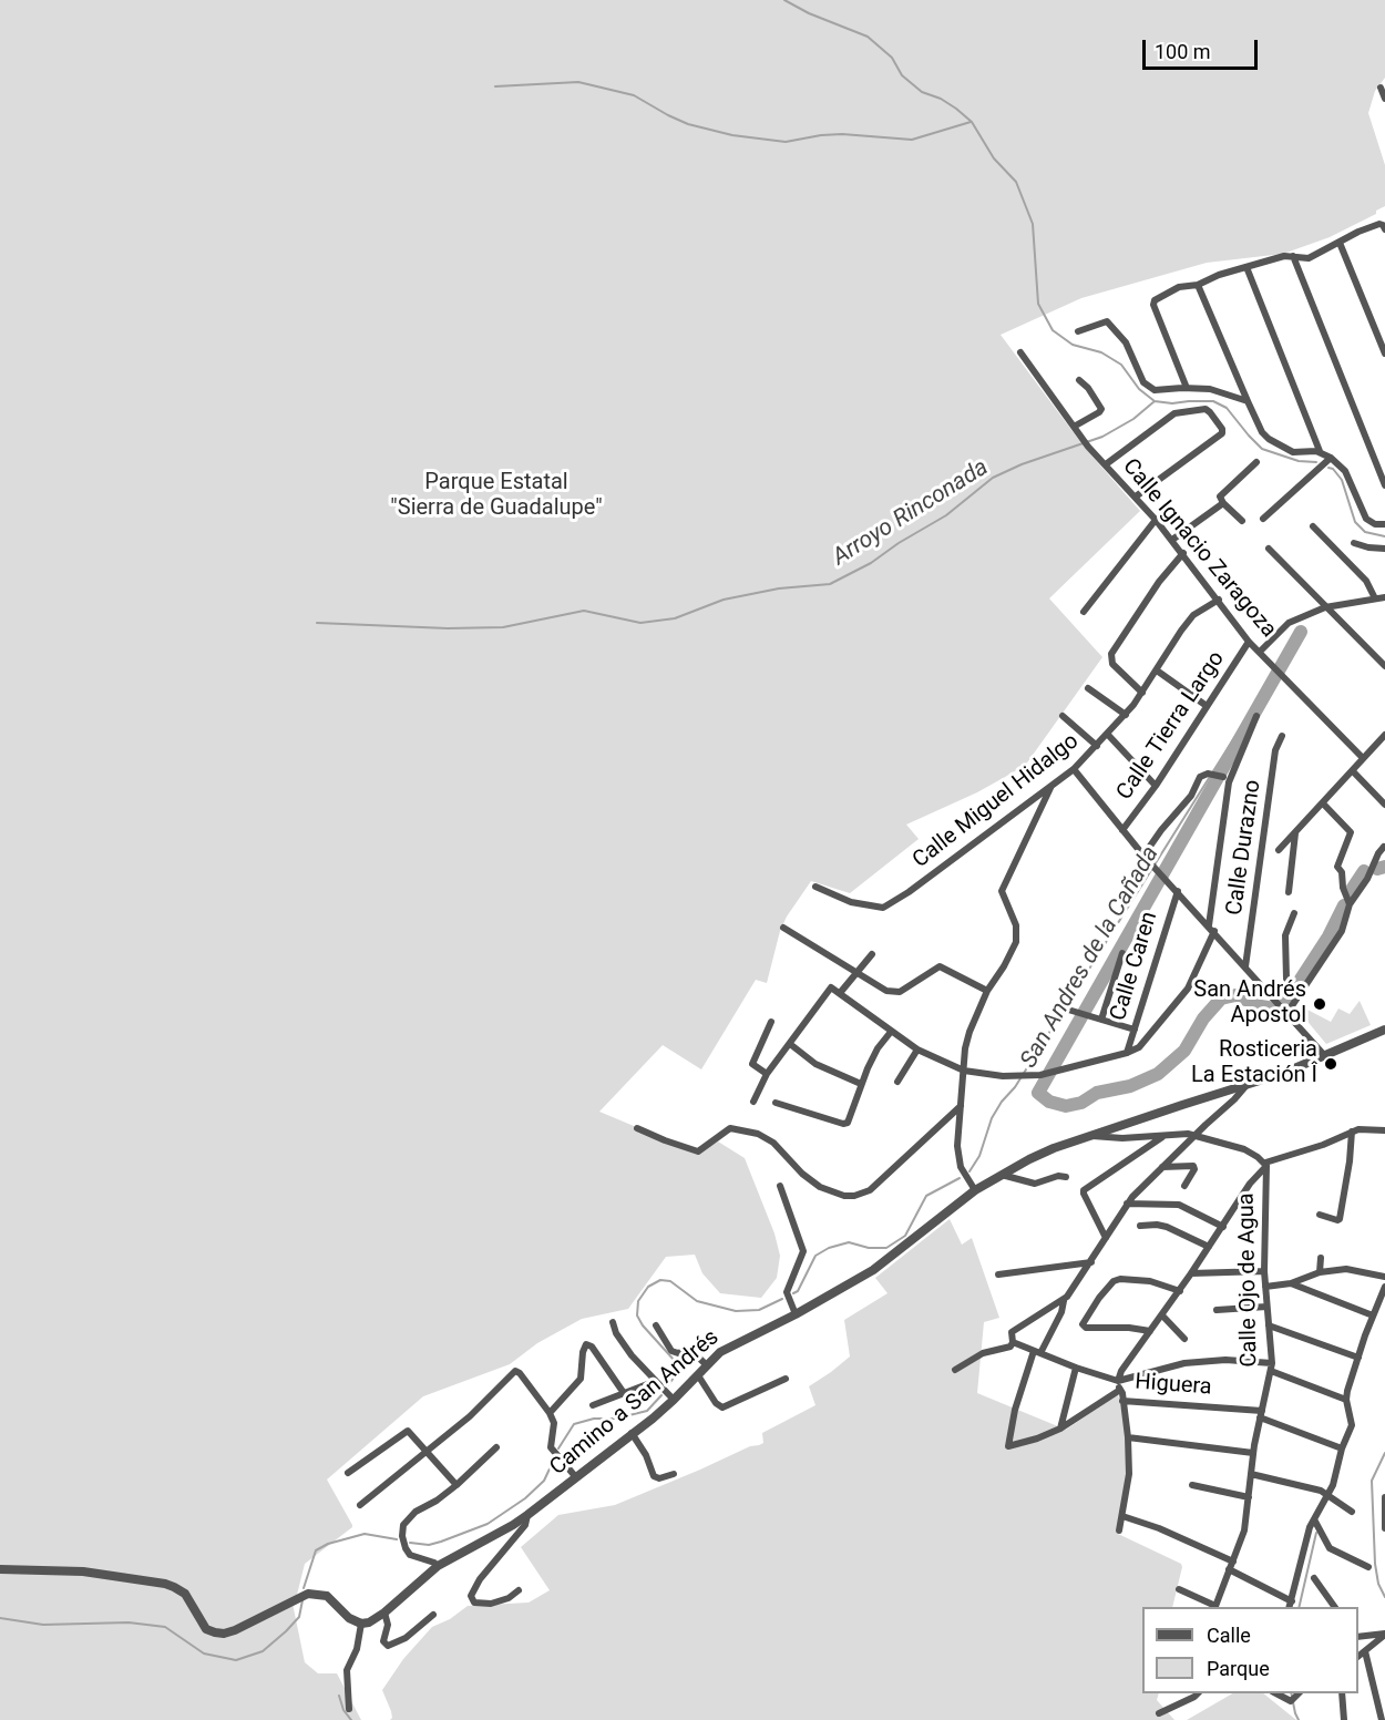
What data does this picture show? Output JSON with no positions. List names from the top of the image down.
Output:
{
  "streets": {
    "street": [
      "Calle Ignacio Zaragoza",
      "Calle Tierra Largo",
      "Calle Miguel Hidalgo",
      "Calle Durazno",
      "Calle Caren",
      "Calle Ojo de Agua",
      "Higuera",
      "Camino a San Andrés"
    ]
  },
  "crossings": [
    ["Calle Ignacio Zaragoza", "Calle Tierra Largo"],
    ["Calle Ignacio Zaragoza", "Calle Miguel Hidalgo"],
    ["Calle Tierra Largo", "Calle Durazno"],
    ["Calle Miguel Hidalgo", "Calle Durazno"],
    ["Calle Durazno", "Calle Caren"],
    ["Calle Durazno", "Camino a San Andrés"],
    ["Calle Ojo de Agua", "Higuera"],
    ["Calle Ojo de Agua", "Camino a San Andrés"]
  ],
  "water": ["Arroyo Rinconada", "San Andres de la Cañada"],
  "parks": ["Parque Estatal \"Sierra de Guadalupe\""],
  "places": ["San Andrés Apostol", "Rosticeria La Estación Î"],
  "legend": ["Calle", "Parque"],
  "scale_bar": "100 m"
}
